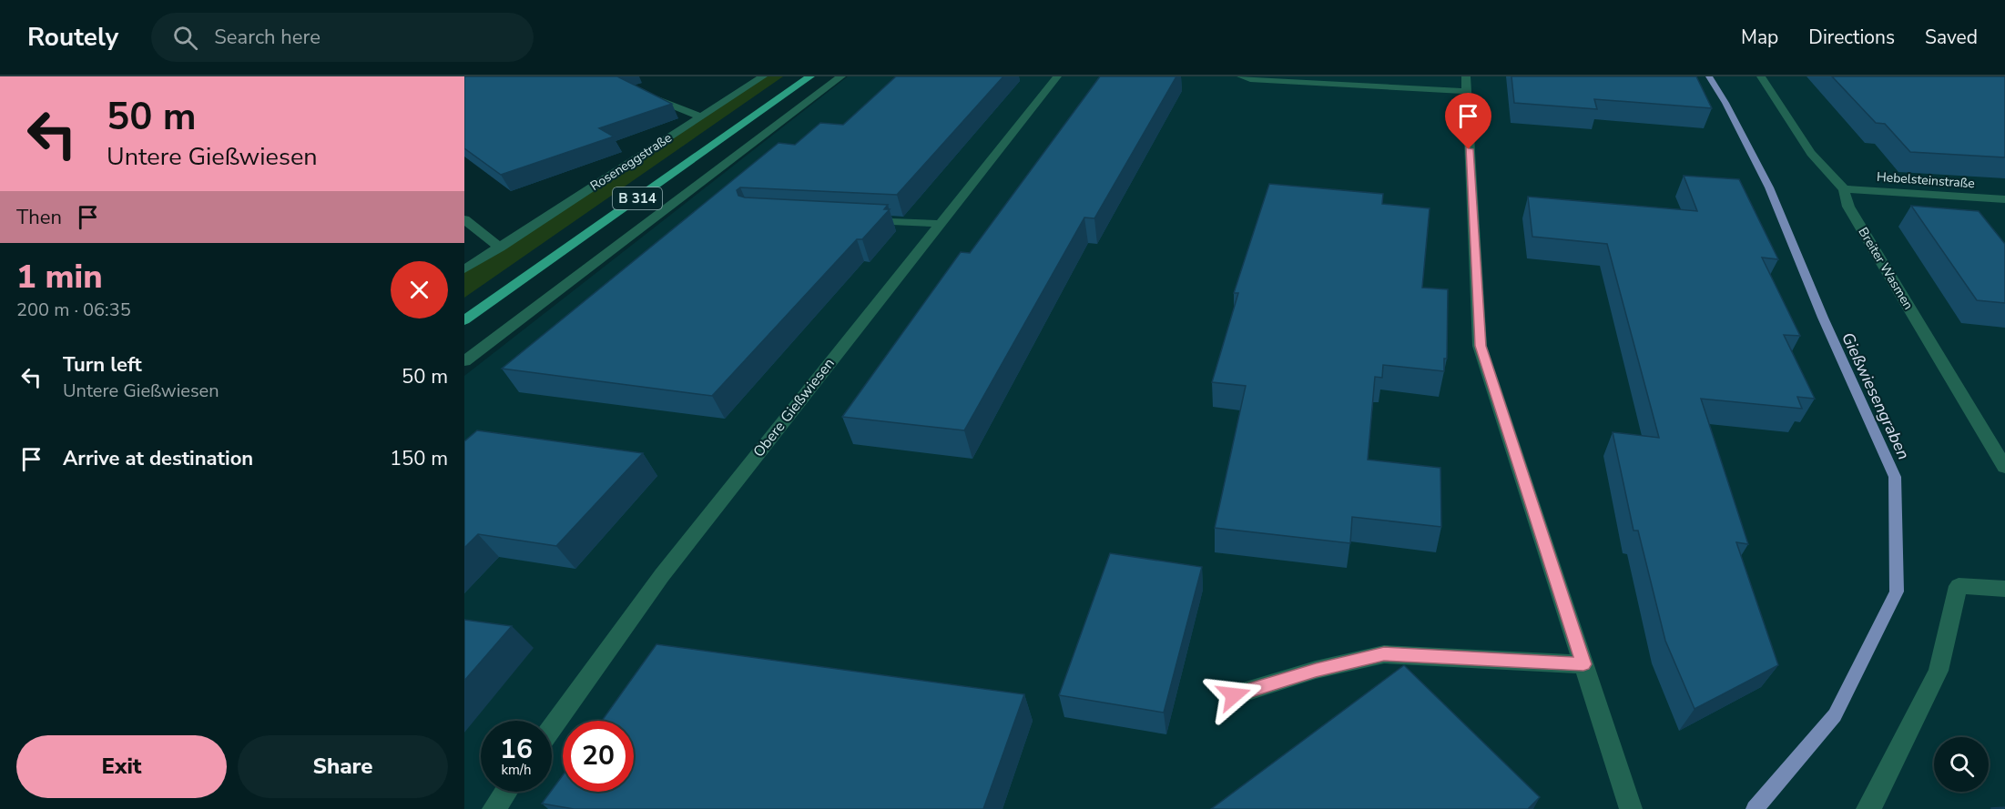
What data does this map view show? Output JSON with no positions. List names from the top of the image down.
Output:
{
  "streets": {
    "main road": ["B 314"],
    "street": [
      "Roseneggstraße",
      "Hebelsteinstraße",
      "Breiter Wasmen",
      "Obere Gießwiesen"
    ]
  },
  "crossings": [
    ["Hebelsteinstraße", "Breiter Wasmen"]
  ],
  "water": ["Gießwiesengraben"],
  "page": {
    "header": "Routely",
    "search": "Search here",
    "nav": ["Map", "Directions", "Saved"],
    "turn": ["50 m", "Untere Gießwiesen"],
    "then": "Then",
    "heading": ["1 min", "200 m · 06:35"],
    "list": [
      {
        "name": "Turn left",
        "note": "Untere Gießwiesen",
        "value": "50 m"
      },
      {
        "name": "Arrive at destination",
        "value": "150 m"
      }
    ],
    "speed": "16 km/h",
    "limit": "20",
    "buttons": ["Exit", "Share"]
  }
}
